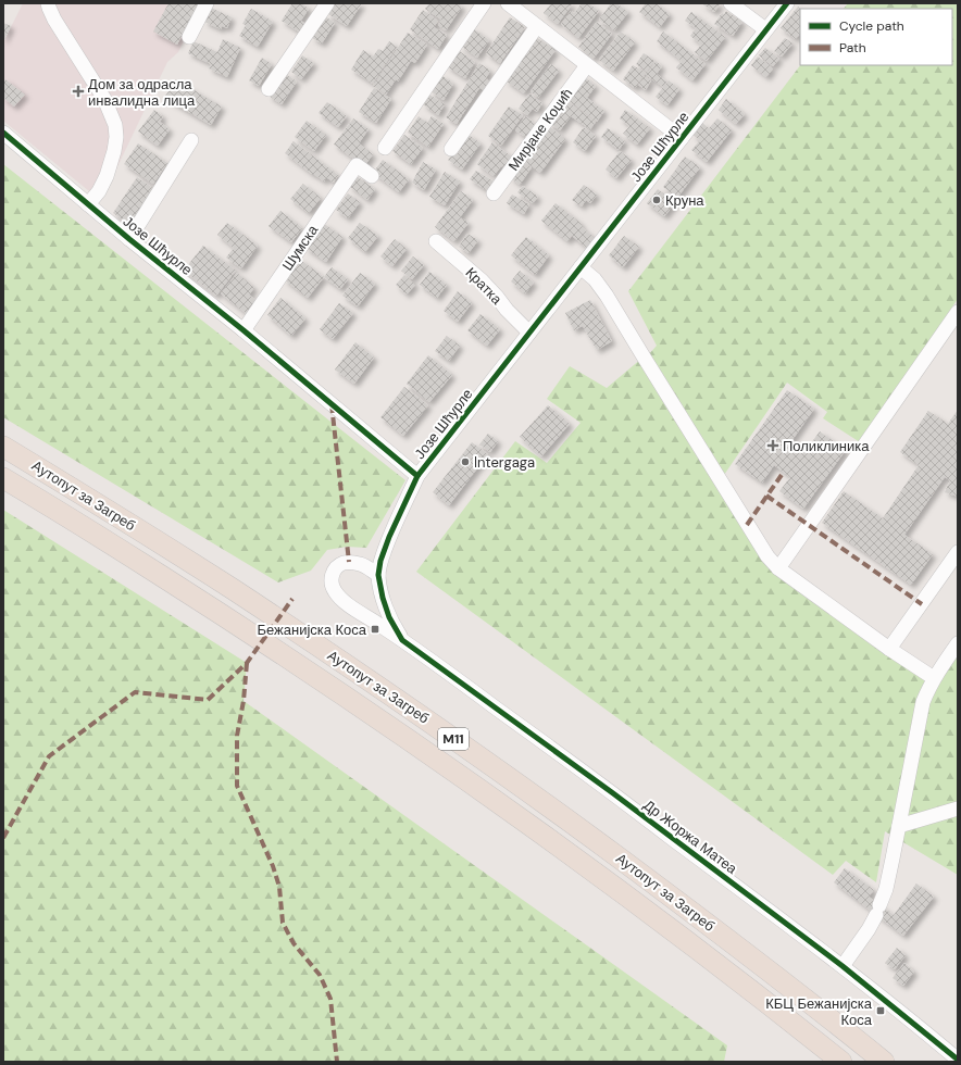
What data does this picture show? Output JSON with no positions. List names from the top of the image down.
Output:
{
  "streets": {
    "highway": ["Аутопут за Загреб", "M11"],
    "street": [
      "Мирјане Коџић",
      "Јозе Шћурле",
      "Шумска",
      "Кратка",
      "Др Жоржа Матеа"
    ]
  },
  "crossings": [
    ["Јозе Шћурле", "Шумска"],
    ["Јозе Шћурле", "Кратка"]
  ],
  "places": {
    "health": ["Дом за одрасла инвалидна лица", "Поликлиника"],
    "other": ["Круна", "Intergaga"],
    "transit": ["Бежанијска Коса", "КБЦ Бежанијска Коса"]
  },
  "legend": ["Cycle path", "Path"]
}
